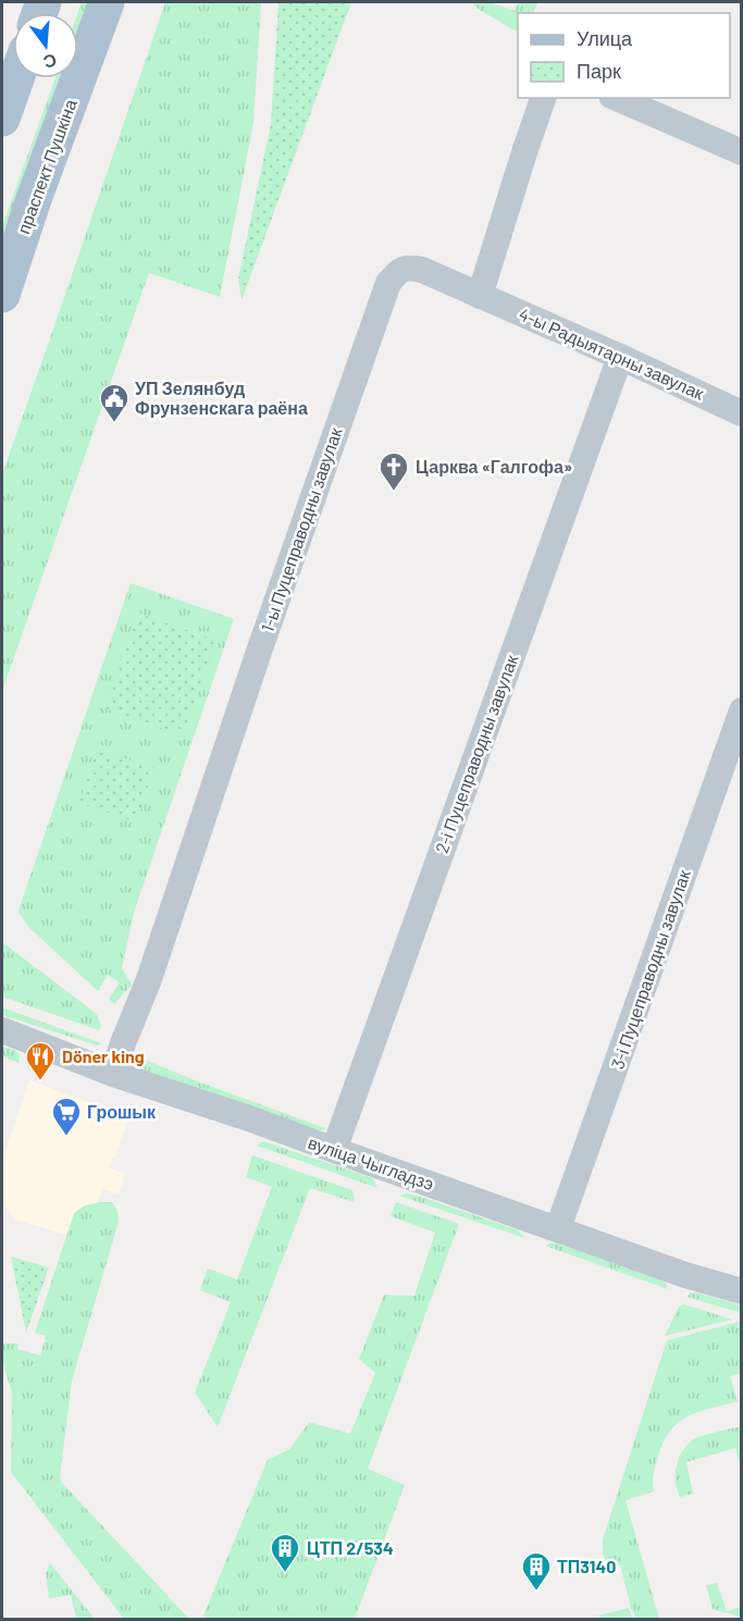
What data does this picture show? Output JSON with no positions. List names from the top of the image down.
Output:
{
  "streets": {
    "main road": ["праспект Пушкіна"],
    "street": [
      "4-ы Радыятарны завулак",
      "1-ы Пуцеправодны завулак",
      "2-і Пуцеправодны завулак",
      "3-і Пуцеправодны завулак",
      "вуліца Чыгладзэ"
    ]
  },
  "crossings": [
    ["4-ы Радыятарны завулак", "1-ы Пуцеправодны завулак"],
    ["4-ы Радыятарны завулак", "2-і Пуцеправодны завулак"],
    ["1-ы Пуцеправодны завулак", "вуліца Чыгладзэ"],
    ["2-і Пуцеправодны завулак", "вуліца Чыгладзэ"],
    ["3-і Пуцеправодны завулак", "вуліца Чыгладзэ"]
  ],
  "places": {
    "public building": ["УП Зелянбуд Фрунзенскага раёна"],
    "church": ["Царква «Галгофа»"],
    "restaurant": ["Döner king"],
    "supermarket": ["Грошык"],
    "building": ["ЦТП 2/534", "ТП3140"]
  },
  "legend": ["Улица", "Парк"],
  "north": "bottom"
}
